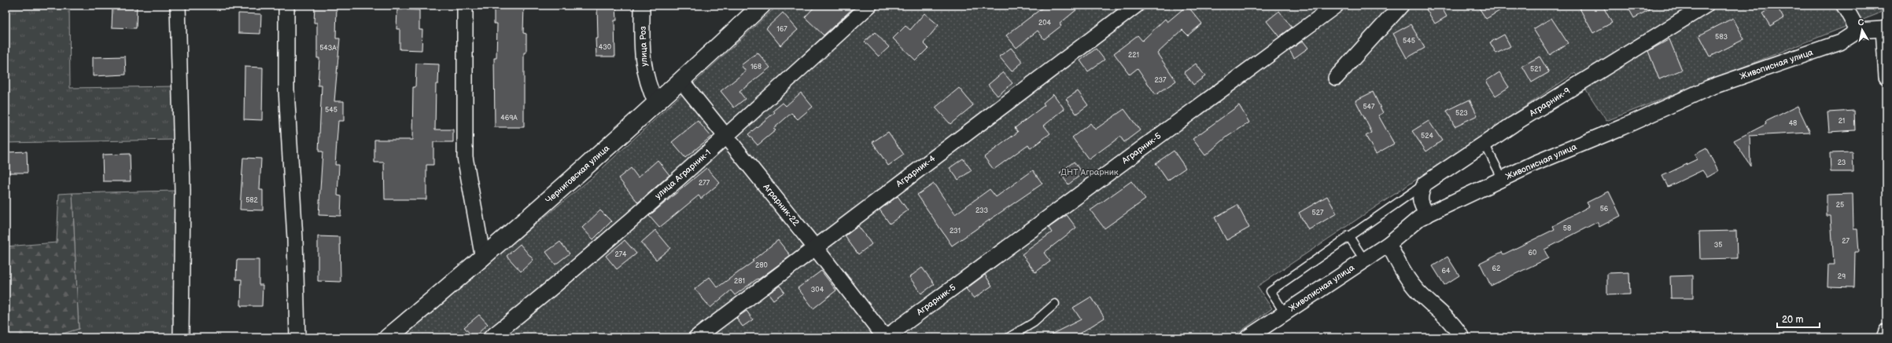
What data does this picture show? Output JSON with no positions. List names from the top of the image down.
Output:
{
  "streets": {
    "street": [
      "улица Роз",
      "Живописная улица",
      "Аграрник-9",
      "Аграрник-5",
      "Аграрник-4",
      "Черниговская улица",
      "улица Аграрник-1",
      "Аграрник-22"
    ]
  },
  "crossings": [
    ["улица Роз", "Черниговская улица"],
    ["Аграрник-5", "Аграрник-22"],
    ["Аграрник-4", "Аграрник-22"],
    ["Черниговская улица", "Аграрник-22"],
    ["улица Аграрник-1", "Аграрник-22"]
  ],
  "parks": ["ДНТ Аграрник"],
  "house_numbers": [
    "204",
    "167",
    "583",
    "545",
    "430",
    "543А",
    "221",
    "168",
    "521",
    "237",
    "547",
    "545",
    "523",
    "469А",
    "21",
    "48",
    "524",
    "23",
    "277",
    "582",
    "25",
    "56",
    "233",
    "527",
    "58",
    "231",
    "27",
    "35",
    "60",
    "274",
    "280",
    "62",
    "64",
    "29",
    "281",
    "304"
  ],
  "scale_bar": "20 m",
  "north": "top"
}
